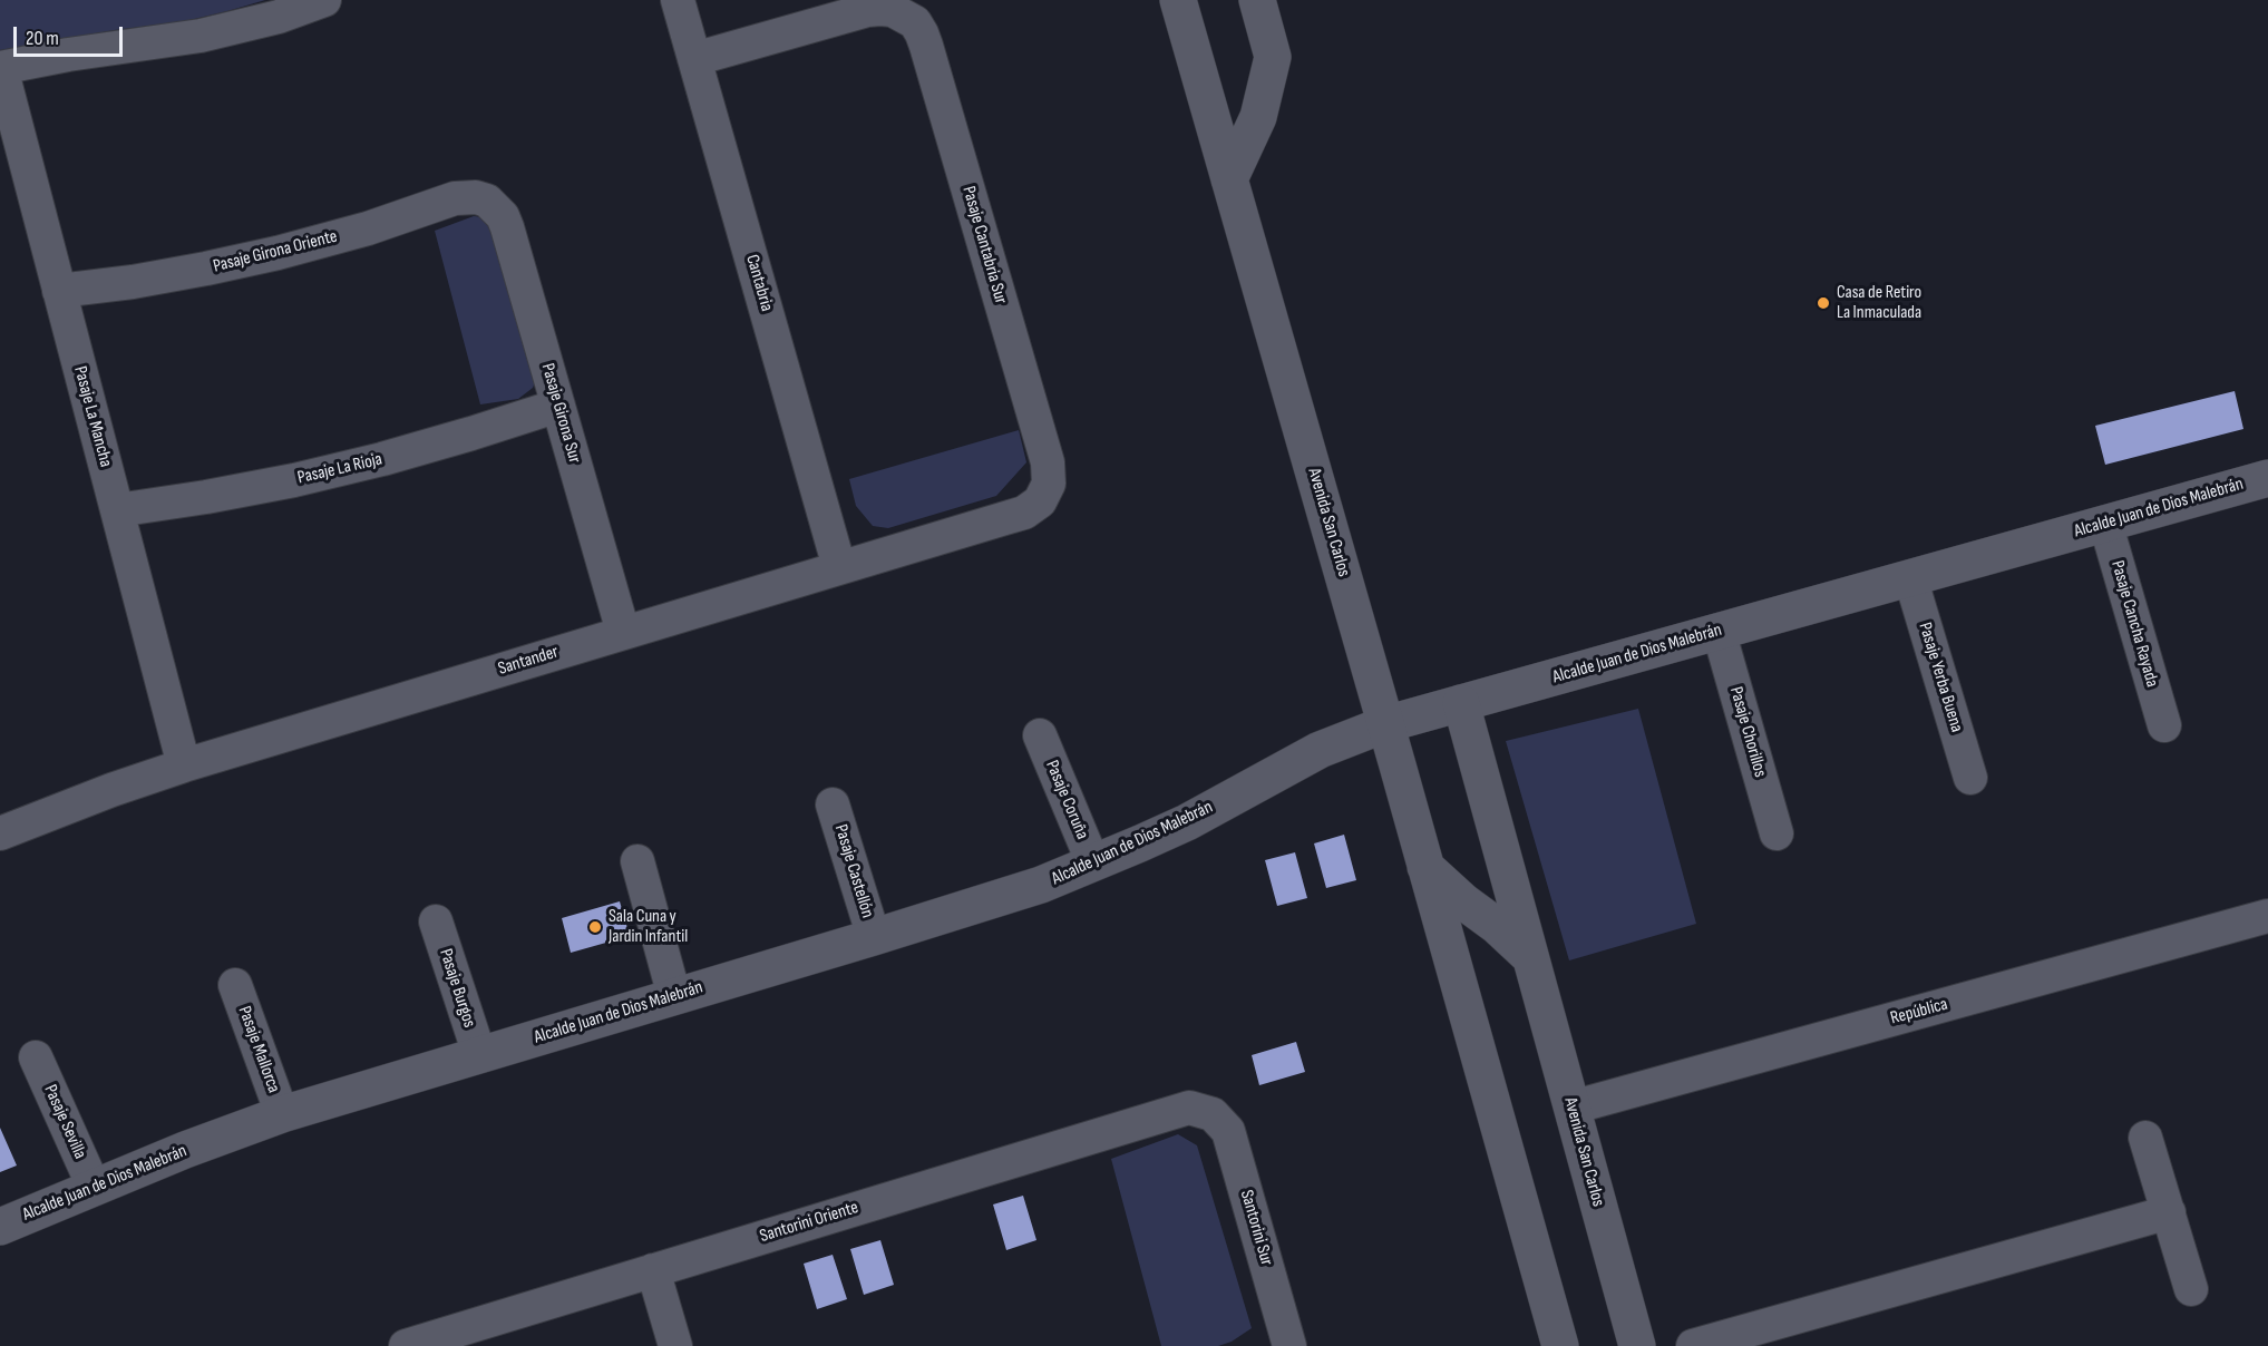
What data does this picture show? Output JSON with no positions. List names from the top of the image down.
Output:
{
  "streets": {
    "main road": ["Alcalde Juan de Dios Malebrán", "Avenida San Carlos"],
    "street": [
      "Pasaje Cantabria Sur",
      "Pasaje Girona Oriente",
      "Cantabria",
      "Pasaje Girona Sur",
      "Pasaje La Mancha",
      "Pasaje La Rioja",
      "Pasaje Cancha Rayada",
      "Santander",
      "Pasaje Yerba Buena",
      "Pasaje Chorillos",
      "Pasaje Coruña",
      "Pasaje Castellón",
      "Pasaje Burgos",
      "República",
      "Pasaje Mallorca",
      "Pasaje Sevilla",
      "Santorini Oriente",
      "Santorini Sur"
    ]
  },
  "crossings": [
    ["Pasaje Cantabria Sur", "Cantabria"],
    ["Pasaje Cantabria Sur", "Santander"],
    ["Pasaje Girona Oriente", "Pasaje Girona Sur"],
    ["Pasaje Girona Oriente", "Pasaje La Mancha"],
    ["Cantabria", "Santander"],
    ["Pasaje Girona Sur", "Pasaje La Rioja"],
    ["Pasaje Girona Sur", "Santander"],
    ["Pasaje La Mancha", "Pasaje La Rioja"],
    ["Pasaje La Mancha", "Santander"],
    ["Alcalde Juan de Dios Malebrán", "Avenida San Carlos"],
    ["Alcalde Juan de Dios Malebrán", "Pasaje Cancha Rayada"],
    ["Alcalde Juan de Dios Malebrán", "Pasaje Yerba Buena"],
    ["Alcalde Juan de Dios Malebrán", "Pasaje Chorillos"],
    ["Alcalde Juan de Dios Malebrán", "Pasaje Coruña"],
    ["Alcalde Juan de Dios Malebrán", "Pasaje Castellón"],
    ["Alcalde Juan de Dios Malebrán", "Pasaje Burgos"],
    ["Alcalde Juan de Dios Malebrán", "Pasaje Mallorca"],
    ["Alcalde Juan de Dios Malebrán", "Pasaje Sevilla"],
    ["Avenida San Carlos", "República"],
    ["Santorini Oriente", "Santorini Sur"]
  ],
  "places": ["Casa de Retiro La Inmaculada", "Sala Cuna y Jardin Infantil"],
  "scale_bar": "20 m"
}
